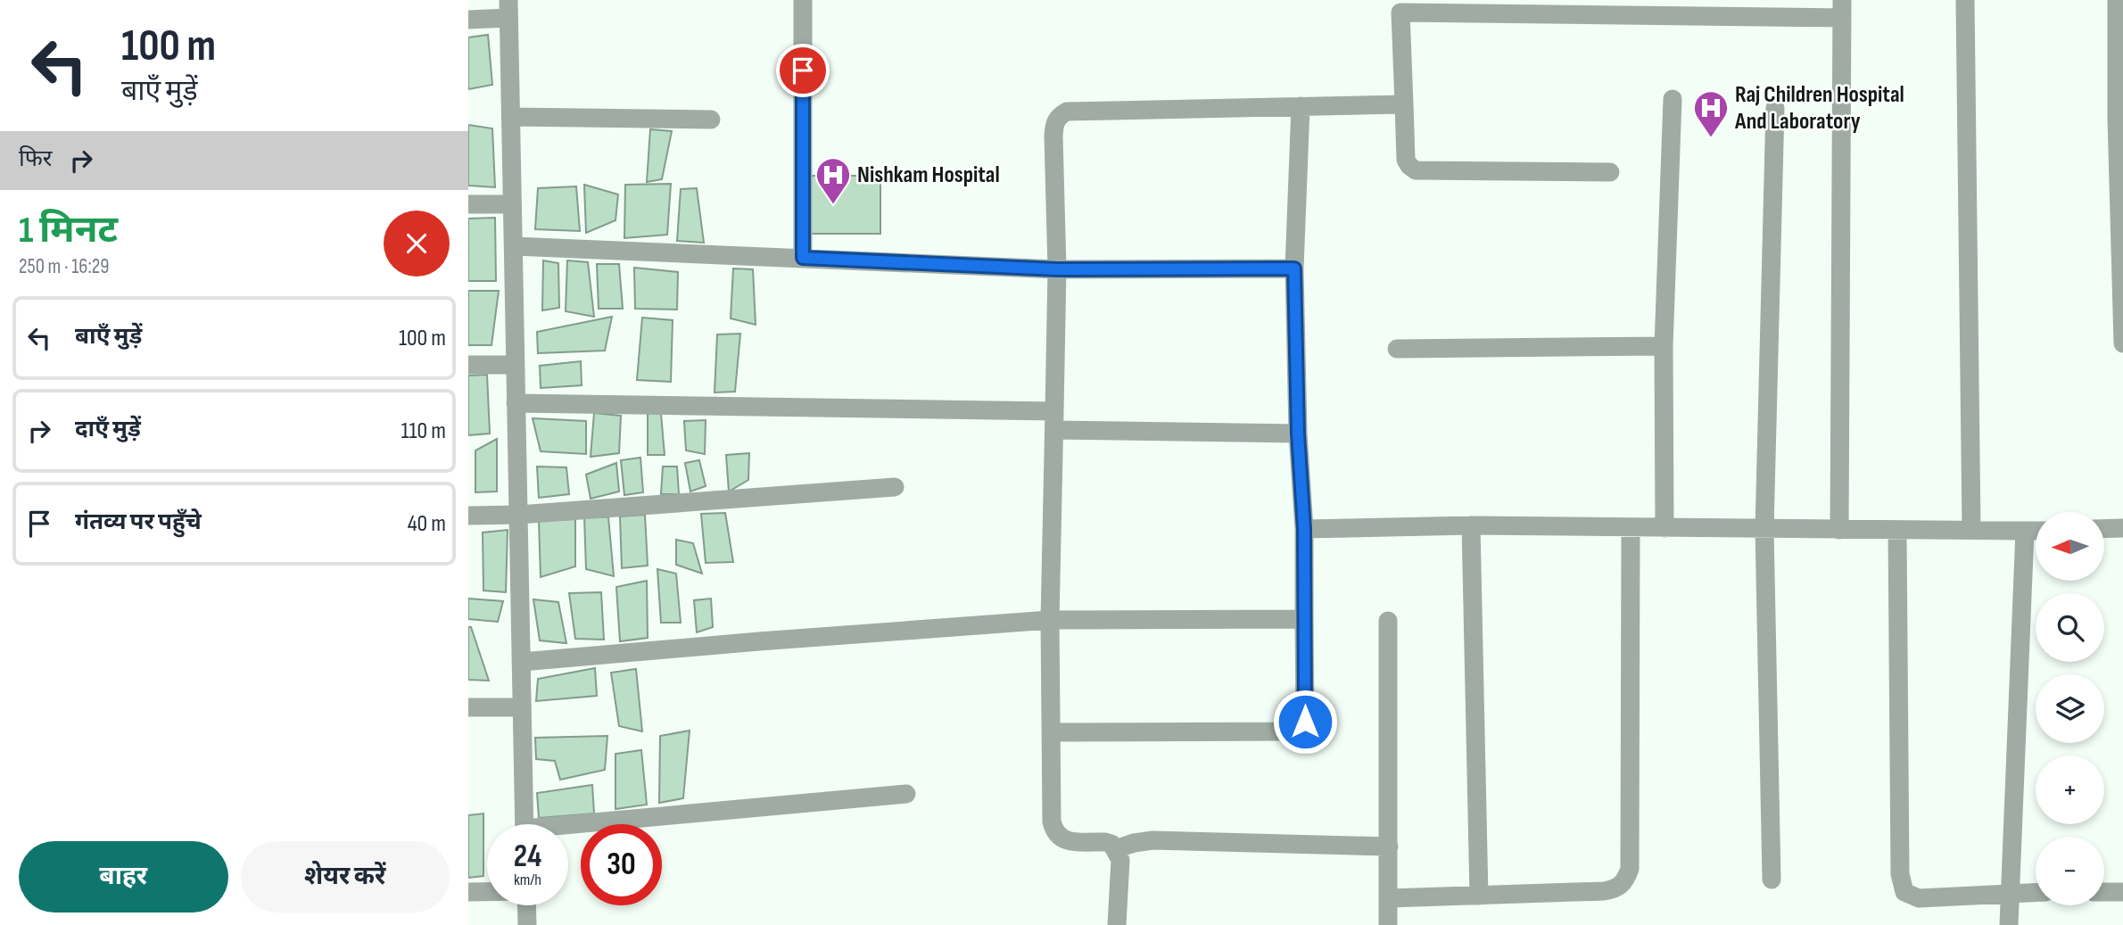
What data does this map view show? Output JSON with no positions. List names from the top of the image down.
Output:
{
  "places": {
    "hospital": ["Raj Children Hospital And Laboratory", "Nishkam Hospital"]
  },
  "north": "left",
  "page": {
    "turn": ["100 m", "बाएँ मुड़ें"],
    "then": "फिर",
    "heading": ["1 मिनट", "250 m · 16:29"],
    "list": [
      {
        "name": "बाएँ मुड़ें",
        "value": "100 m"
      },
      {
        "name": "दाएँ मुड़ें",
        "value": "110 m"
      },
      {
        "name": "गंतव्य पर पहुँचे",
        "value": "40 m"
      }
    ],
    "map_buttons": ["+", "−"],
    "speed": "24 km/h",
    "limit": "30",
    "buttons": ["बाहर", "शेयर करें"]
  }
}
